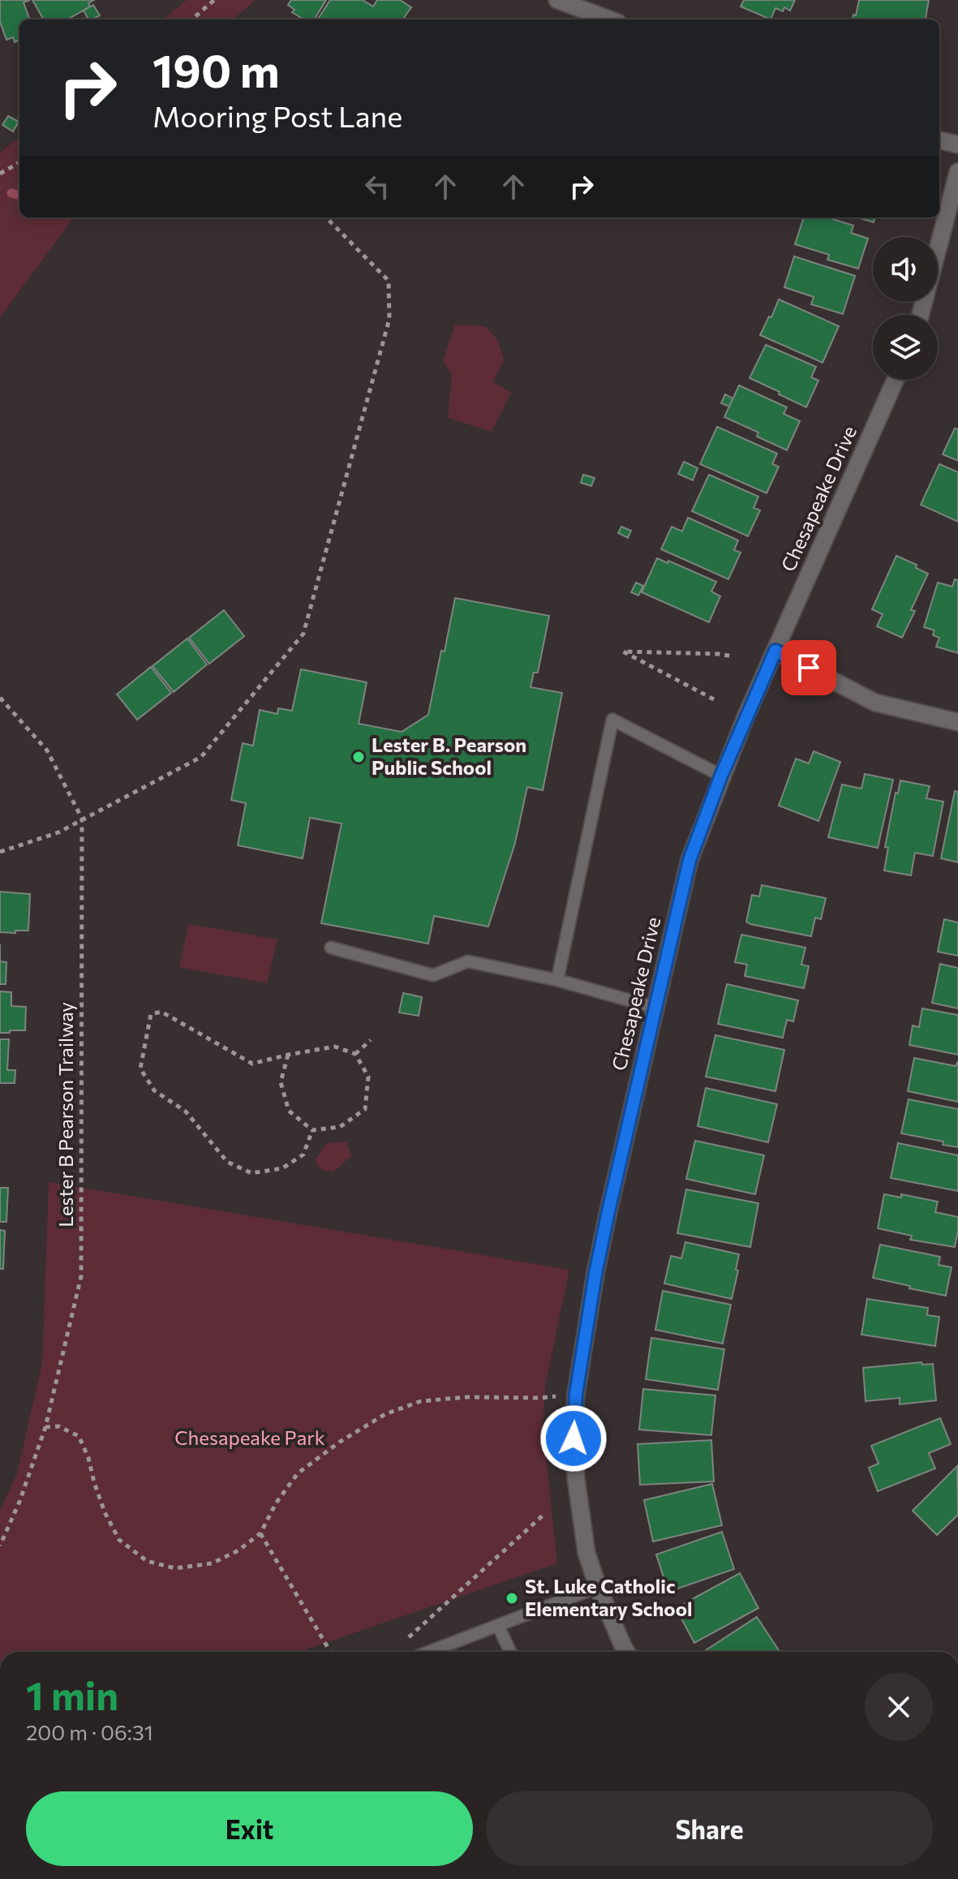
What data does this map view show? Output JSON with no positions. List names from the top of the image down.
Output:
{
  "streets": {
    "street": ["Chesapeake Drive"],
    "path": ["Lester B Pearson Trailway"]
  },
  "parks": ["Chesapeake Park"],
  "places": ["Lester B. Pearson Public School", "St. Luke Catholic Elementary School"],
  "page": {
    "turn": ["190 m", "Mooring Post Lane"],
    "heading": ["1 min", "200 m · 06:31"],
    "buttons": ["Exit", "Share"]
  }
}
